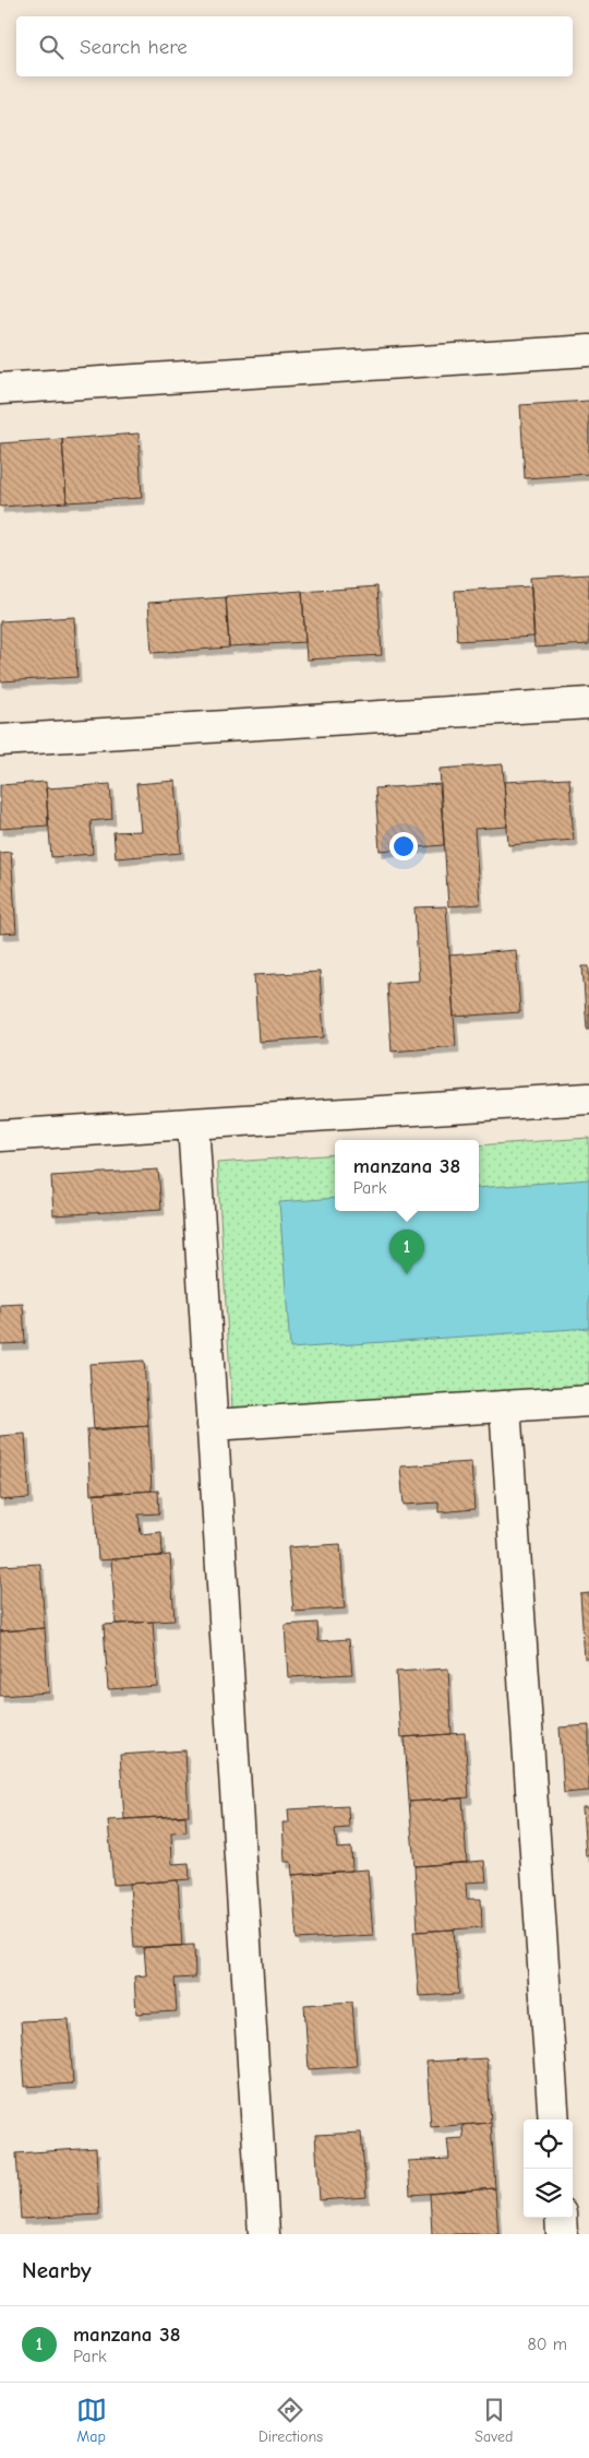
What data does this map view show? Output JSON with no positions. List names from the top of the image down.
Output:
{
  "page": {
    "search": "Search here",
    "popup": ["manzana 38", "Park"],
    "pins": "1",
    "heading": "Nearby",
    "list": [
      {
        "mark": "1",
        "name": "manzana 38",
        "note": "Park",
        "value": "80 m"
      }
    ],
    "nav": ["Map", "Directions", "Saved"]
  }
}
